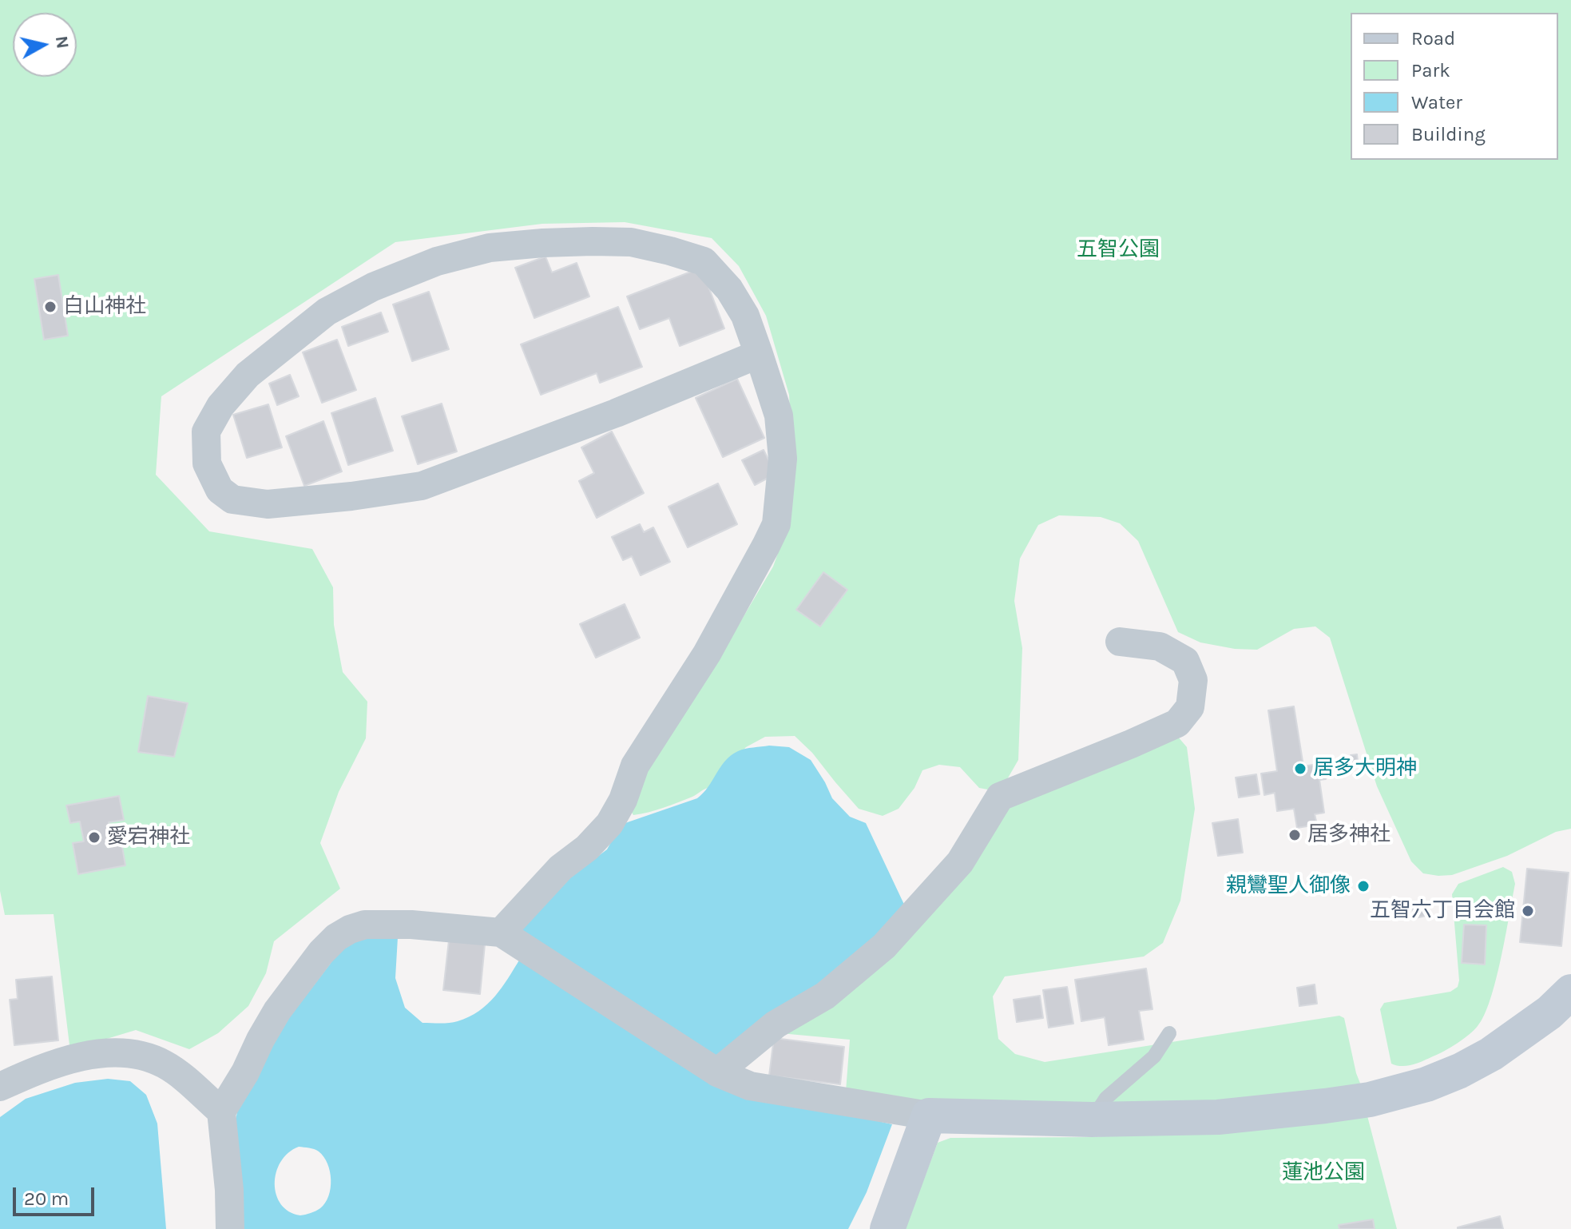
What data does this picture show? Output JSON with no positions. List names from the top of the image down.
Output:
{
  "parks": ["五智公園", "蓮池公園"],
  "places": [
    "白山神社",
    "居多大明神",
    "居多神社",
    "愛宕神社",
    "親鸞聖人御像",
    "五智六丁目会館"
  ],
  "legend": [
    "Road",
    "Park",
    "Water",
    "Building"
  ],
  "scale_bar": "20 m",
  "north": "right"
}
